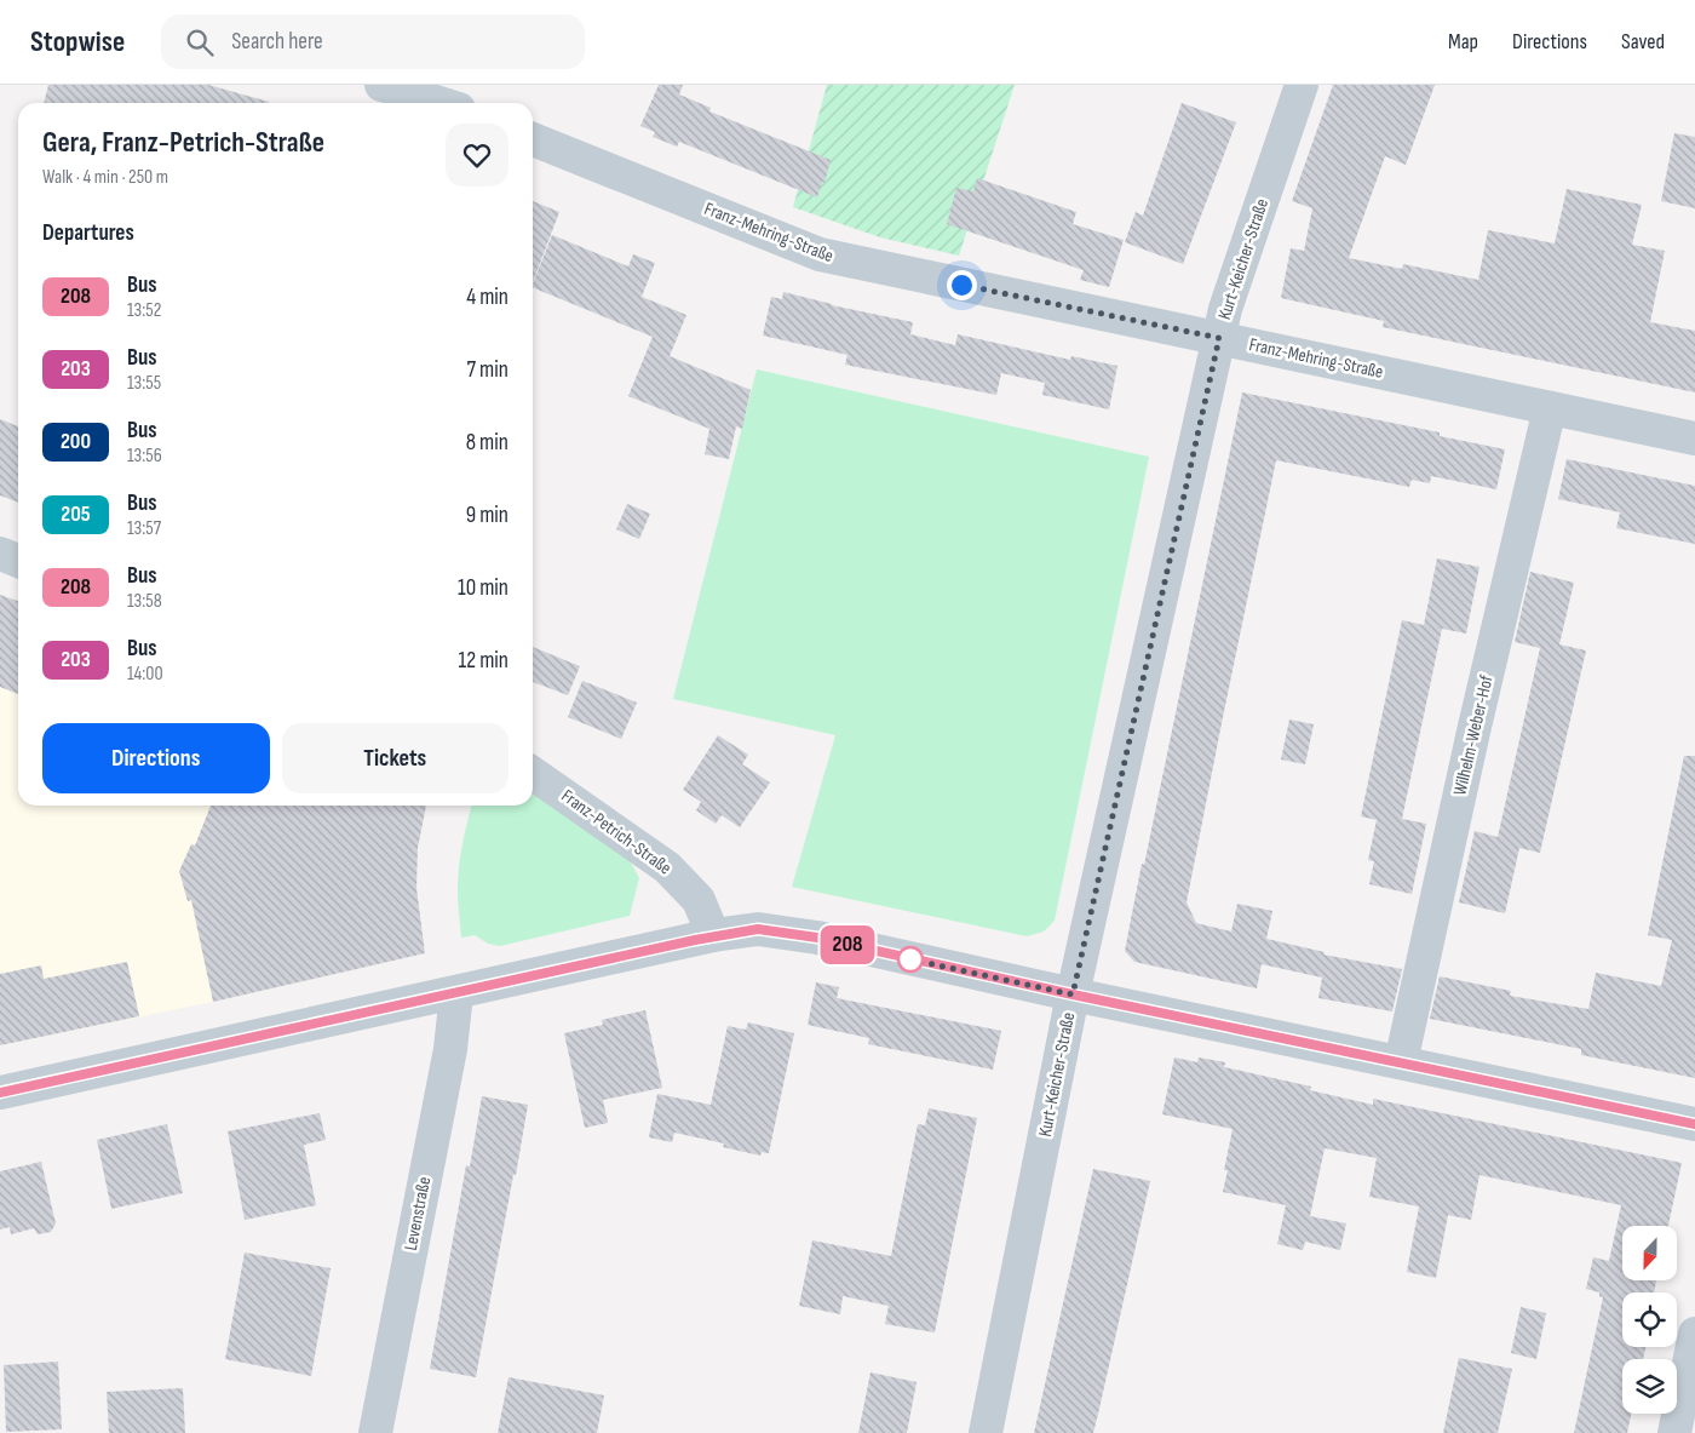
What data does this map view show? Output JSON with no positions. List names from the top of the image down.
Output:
{
  "streets": {
    "street": [
      "Franz-Mehring-Straße",
      "Kurt-Keicher-Straße",
      "Wilhelm-Weber-Hof",
      "Franz-Petrich-Straße",
      "Levenstraße"
    ]
  },
  "crossings": [
    ["Franz-Mehring-Straße", "Kurt-Keicher-Straße"],
    ["Franz-Mehring-Straße", "Wilhelm-Weber-Hof"]
  ],
  "lines": ["bus line 208"],
  "north": "bottom",
  "page": {
    "header": "Stopwise",
    "search": "Search here",
    "nav": ["Map", "Directions", "Saved"],
    "on_map": "208",
    "heading": [
      ["Gera, Franz-Petrich-Straße", "Walk · 4 min · 250 m"],
      "Departures"
    ],
    "list": [
      {
        "mark": "208",
        "name": "Bus",
        "note": "13:52",
        "value": "4 min"
      },
      {
        "mark": "203",
        "name": "Bus",
        "note": "13:55",
        "value": "7 min"
      },
      {
        "mark": "200",
        "name": "Bus",
        "note": "13:56",
        "value": "8 min"
      },
      {
        "mark": "205",
        "name": "Bus",
        "note": "13:57",
        "value": "9 min"
      },
      {
        "mark": "208",
        "name": "Bus",
        "note": "13:58",
        "value": "10 min"
      },
      {
        "mark": "203",
        "name": "Bus",
        "note": "14:00",
        "value": "12 min"
      }
    ],
    "buttons": ["Directions", "Tickets"]
  }
}
